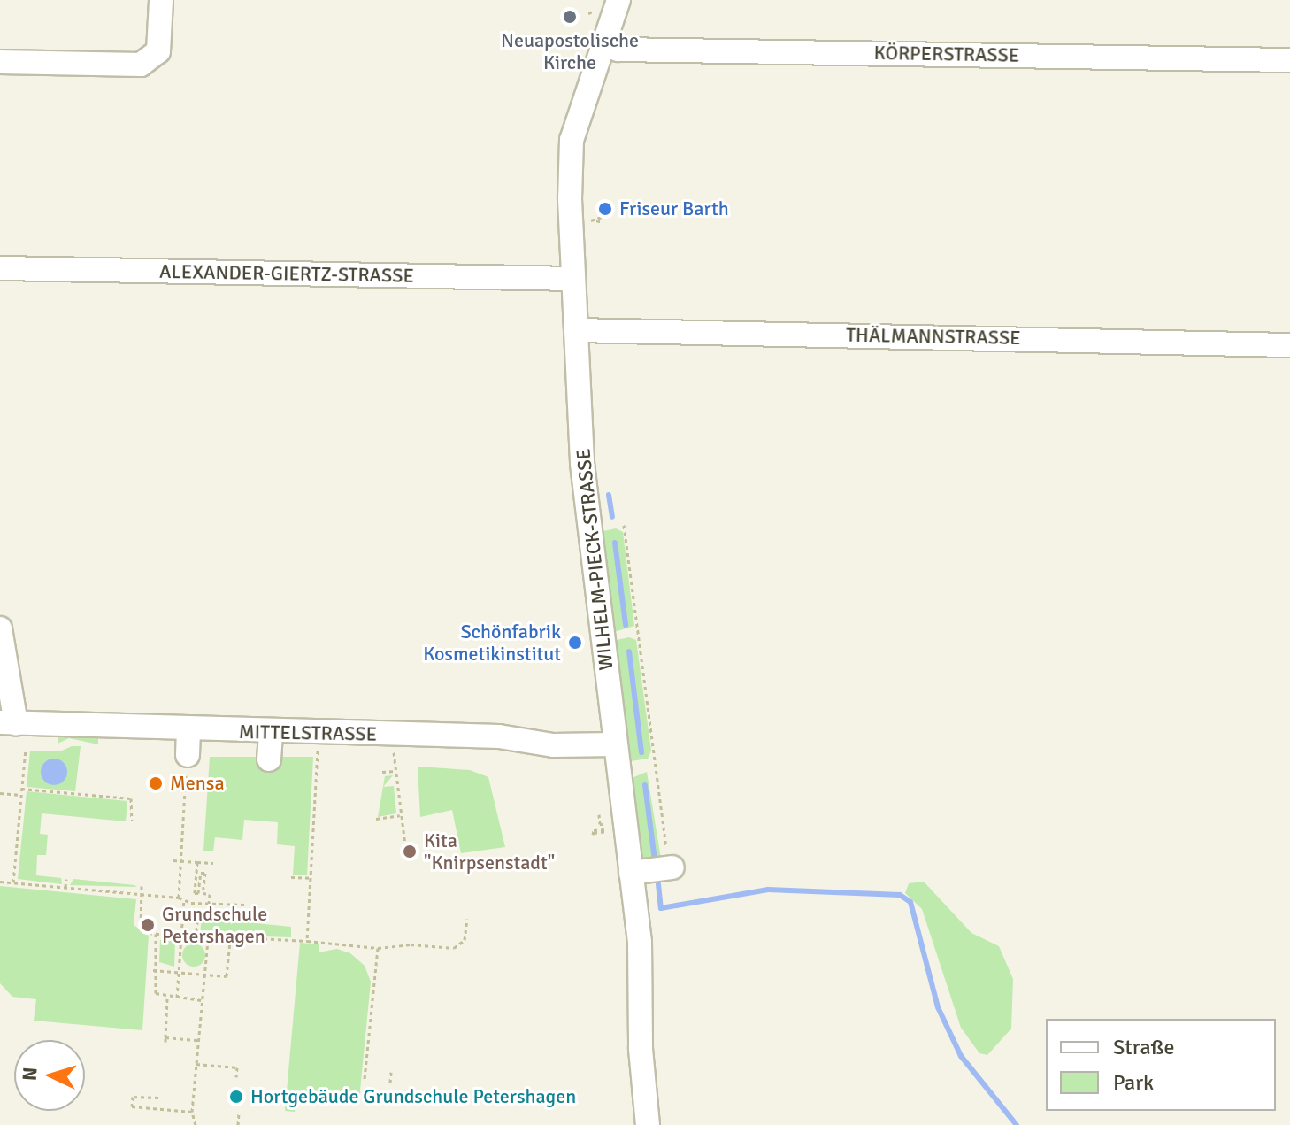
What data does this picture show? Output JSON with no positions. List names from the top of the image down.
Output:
{
  "streets": {
    "street": [
      "KÖRPERSTRASSE",
      "ALEXANDER-GIERTZ-STRASSE",
      "THÄLMANNSTRASSE",
      "WILHELM-PIECK-STRASSE",
      "MITTELSTRASSE"
    ]
  },
  "crossings": [
    ["KÖRPERSTRASSE", "WILHELM-PIECK-STRASSE"],
    ["ALEXANDER-GIERTZ-STRASSE", "WILHELM-PIECK-STRASSE"],
    ["THÄLMANNSTRASSE", "WILHELM-PIECK-STRASSE"],
    ["WILHELM-PIECK-STRASSE", "MITTELSTRASSE"]
  ],
  "places": [
    "Neuapostolische Kirche",
    "Friseur Barth",
    "Schönfabrik Kosmetikinstitut",
    "Mensa",
    "Kita \"Knirpsenstadt\"",
    "Grundschule Petershagen",
    "Hortgebäude Grundschule Petershagen"
  ],
  "legend": ["Straße", "Park"],
  "north": "left"
}
